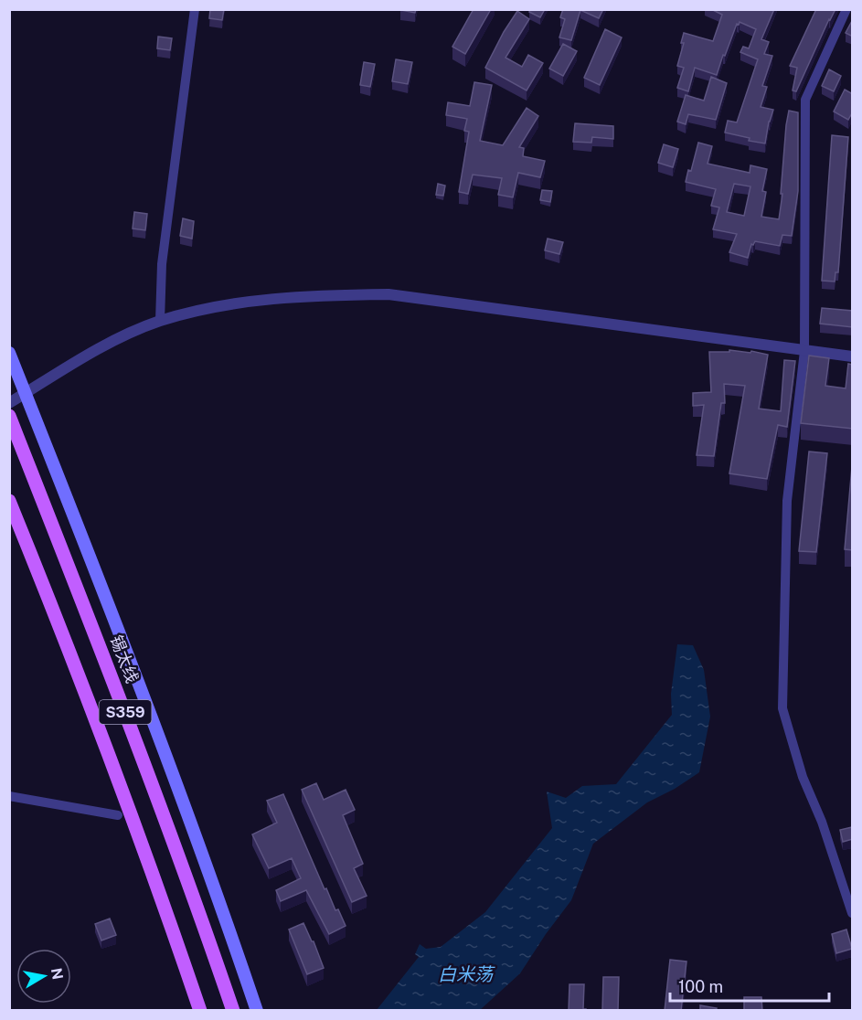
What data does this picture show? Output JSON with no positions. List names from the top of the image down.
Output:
{
  "streets": {
    "main road": ["锡太线", "S359"]
  },
  "water": ["白米荡"],
  "scale_bar": "100 m",
  "north": "right"
}
